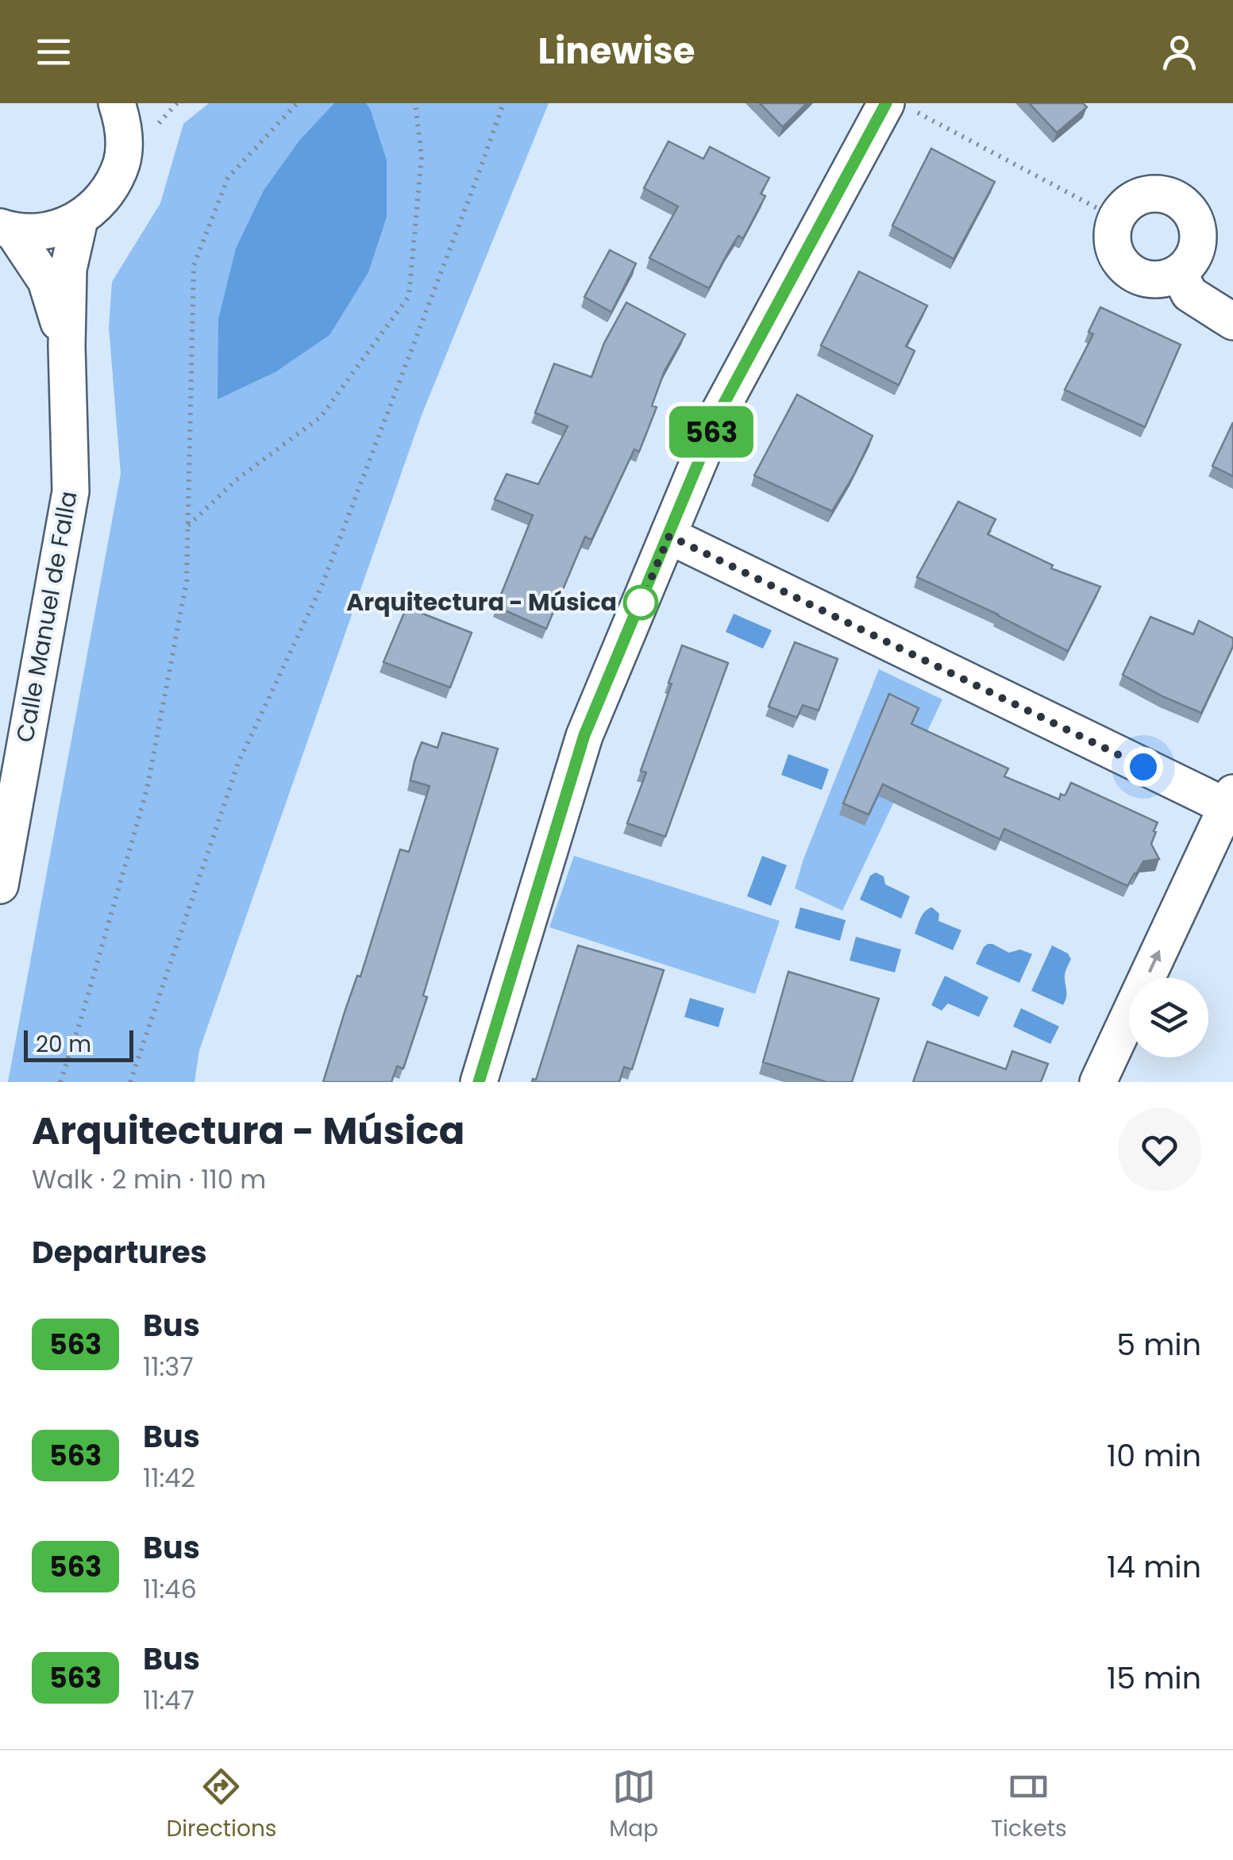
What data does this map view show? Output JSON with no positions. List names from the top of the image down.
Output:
{
  "streets": {
    "street": ["Calle Manuel de Falla"]
  },
  "places": ["Arquitectura - Música"],
  "lines": ["bus line 563"],
  "scale_bar": "20 m",
  "page": {
    "header": "Linewise",
    "on_map": "563",
    "scale": "20 m",
    "heading": [
      ["Arquitectura - Música", "Walk · 2 min · 110 m"],
      "Departures"
    ],
    "list": [
      {
        "mark": "563",
        "name": "Bus",
        "note": "11:37",
        "value": "5 min"
      },
      {
        "mark": "563",
        "name": "Bus",
        "note": "11:42",
        "value": "10 min"
      },
      {
        "mark": "563",
        "name": "Bus",
        "note": "11:46",
        "value": "14 min"
      },
      {
        "mark": "563",
        "name": "Bus",
        "note": "11:47",
        "value": "15 min"
      }
    ],
    "tabs": ["Directions", "Map", "Tickets"]
  }
}
